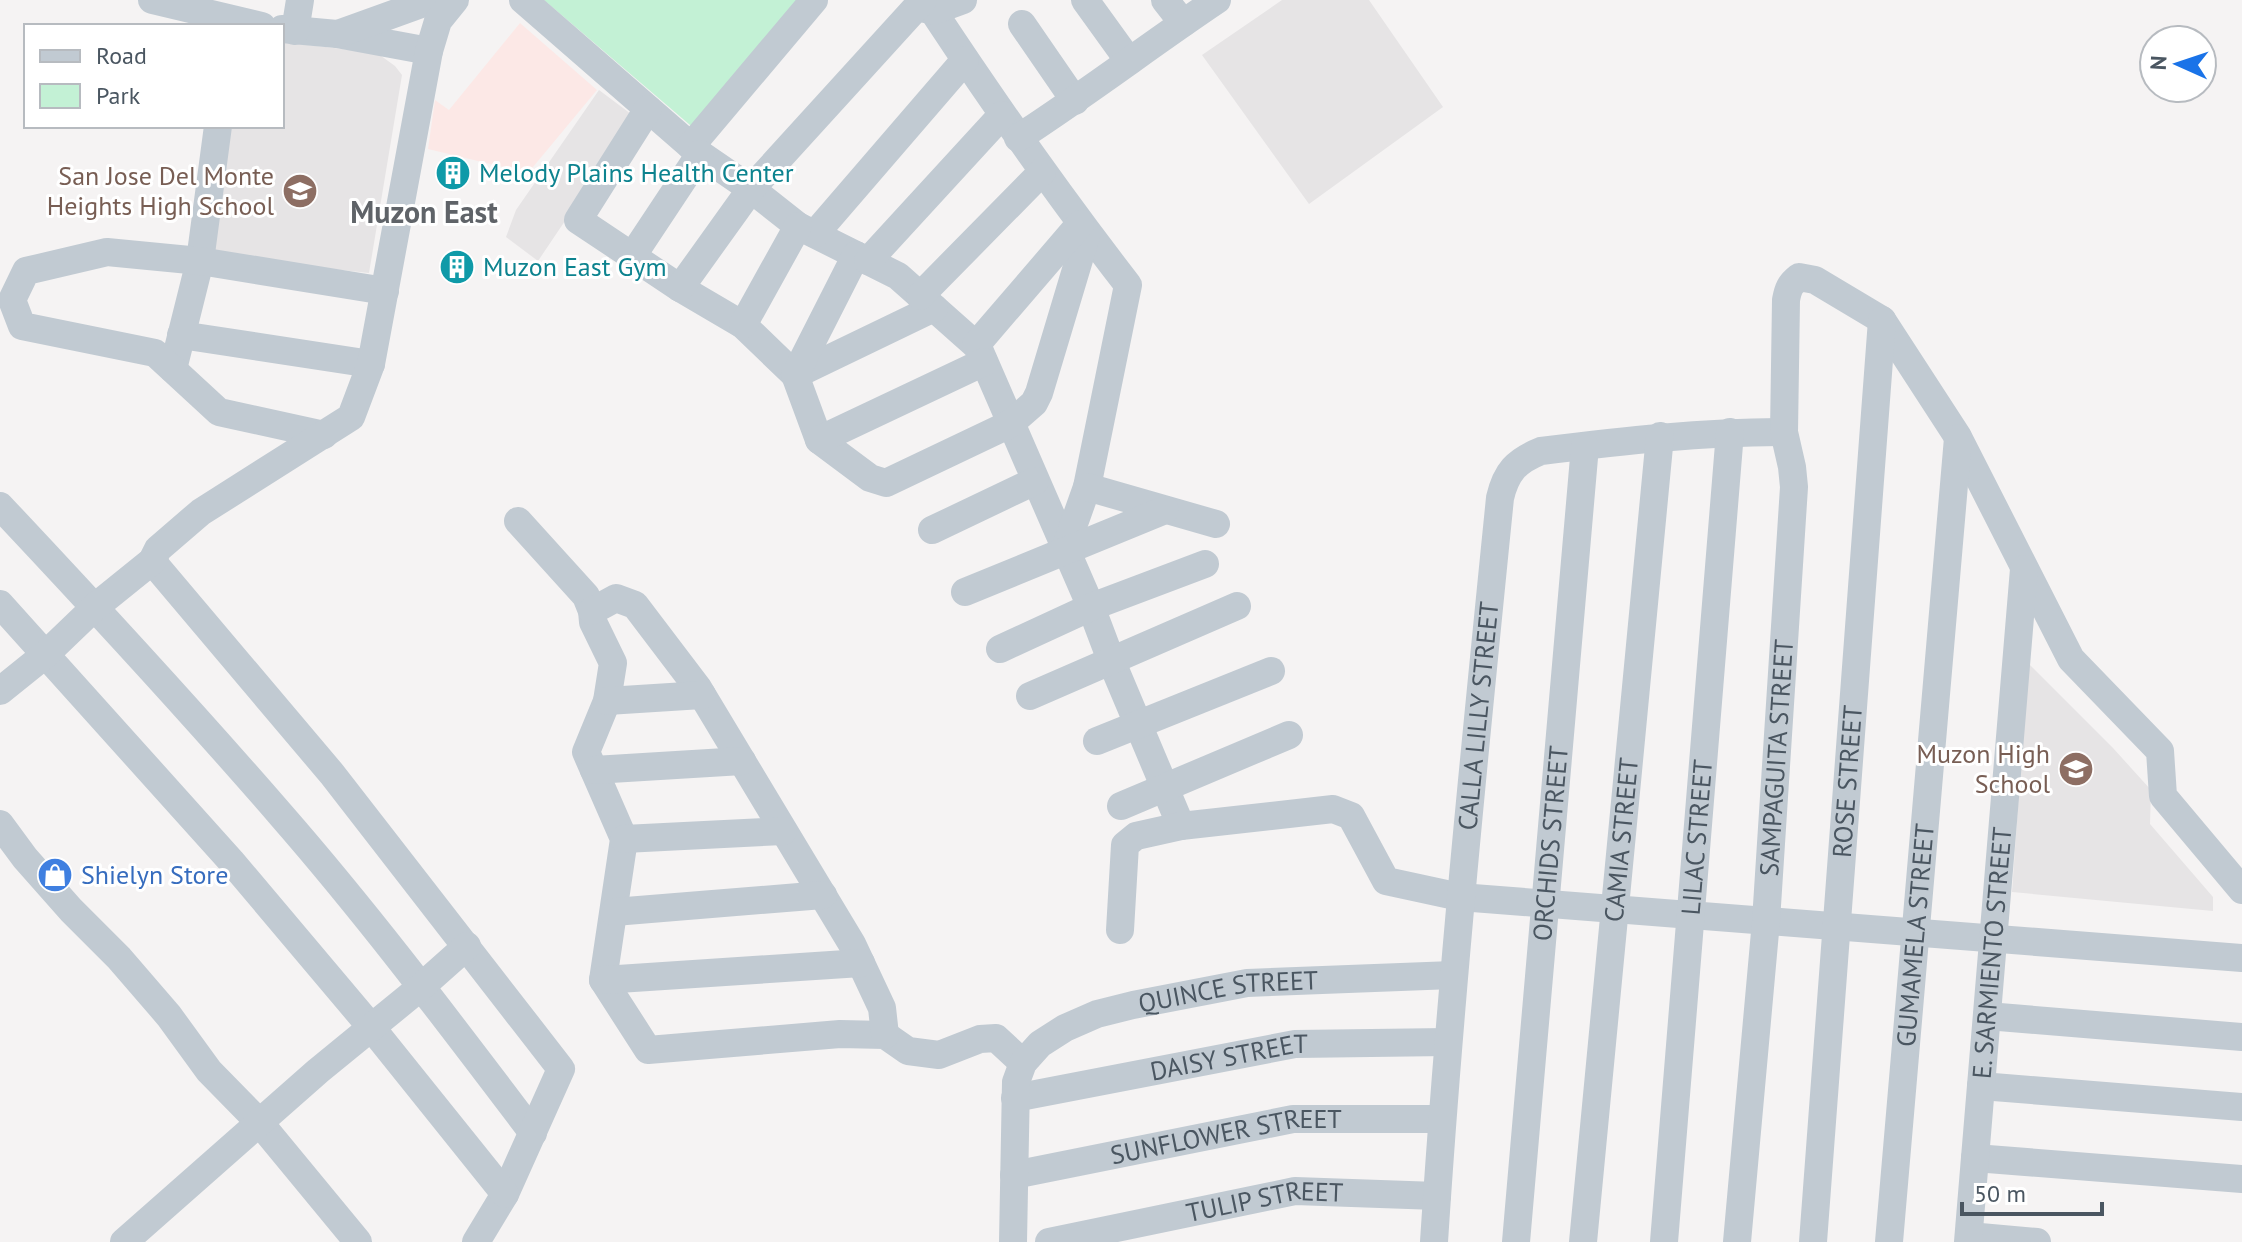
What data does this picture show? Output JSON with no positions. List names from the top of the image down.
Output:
{
  "streets": {
    "street": [
      "CALLA LILLY STREET",
      "SAMPAGUITA STREET",
      "ROSE STREET",
      "LILAC STREET",
      "CAMIA STREET",
      "ORCHIDS STREET",
      "GUMAMELA STREET",
      "E. SARMIENTO STREET",
      "QUINCE STREET",
      "DAISY STREET",
      "SUNFLOWER STREET",
      "TULIP STREET"
    ]
  },
  "crossings": [
    ["CALLA LILLY STREET", "SAMPAGUITA STREET"],
    ["CALLA LILLY STREET", "LILAC STREET"],
    ["CALLA LILLY STREET", "CAMIA STREET"],
    ["CALLA LILLY STREET", "ORCHIDS STREET"],
    ["CALLA LILLY STREET", "QUINCE STREET"],
    ["CALLA LILLY STREET", "DAISY STREET"],
    ["CALLA LILLY STREET", "SUNFLOWER STREET"],
    ["CALLA LILLY STREET", "TULIP STREET"],
    ["SAMPAGUITA STREET", "ROSE STREET"]
  ],
  "districts": ["Muzon East"],
  "places": {
    "building": ["Melody Plains Health Center", "Muzon East Gym"],
    "school or university": ["San Jose Del Monte Heights High School", "Muzon High School"],
    "shop": ["Shielyn Store"]
  },
  "legend": ["Road", "Park"],
  "scale_bar": "50 m",
  "north": "left"
}
